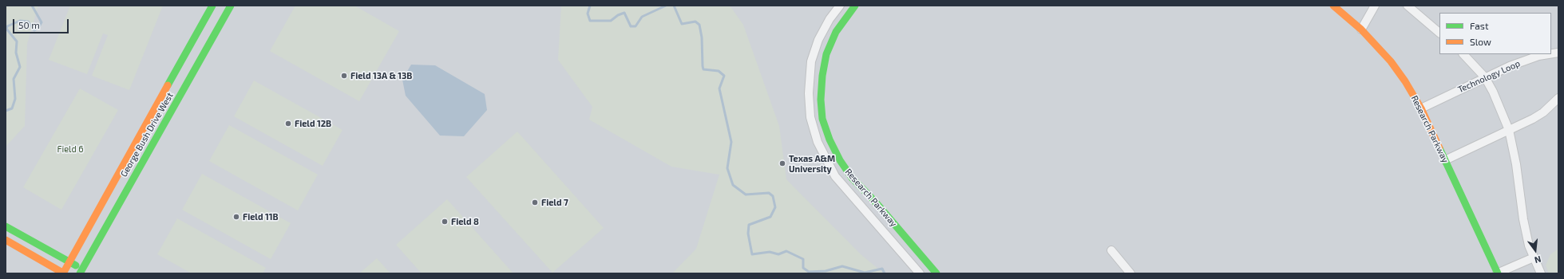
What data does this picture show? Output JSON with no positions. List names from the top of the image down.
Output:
{
  "streets": {
    "street": ["Technology Loop", "Research Parkway", "George Bush Drive West"]
  },
  "crossings": [
    ["Technology Loop", "Research Parkway"]
  ],
  "parks": ["Field 6"],
  "places": [
    "Field 13A & 13B",
    "Field 12B",
    "Texas A&M University",
    "Field 7",
    "Field 11B",
    "Field 8"
  ],
  "legend": ["Fast", "Slow"],
  "scale_bar": "50 m",
  "north": "bottom"
}
